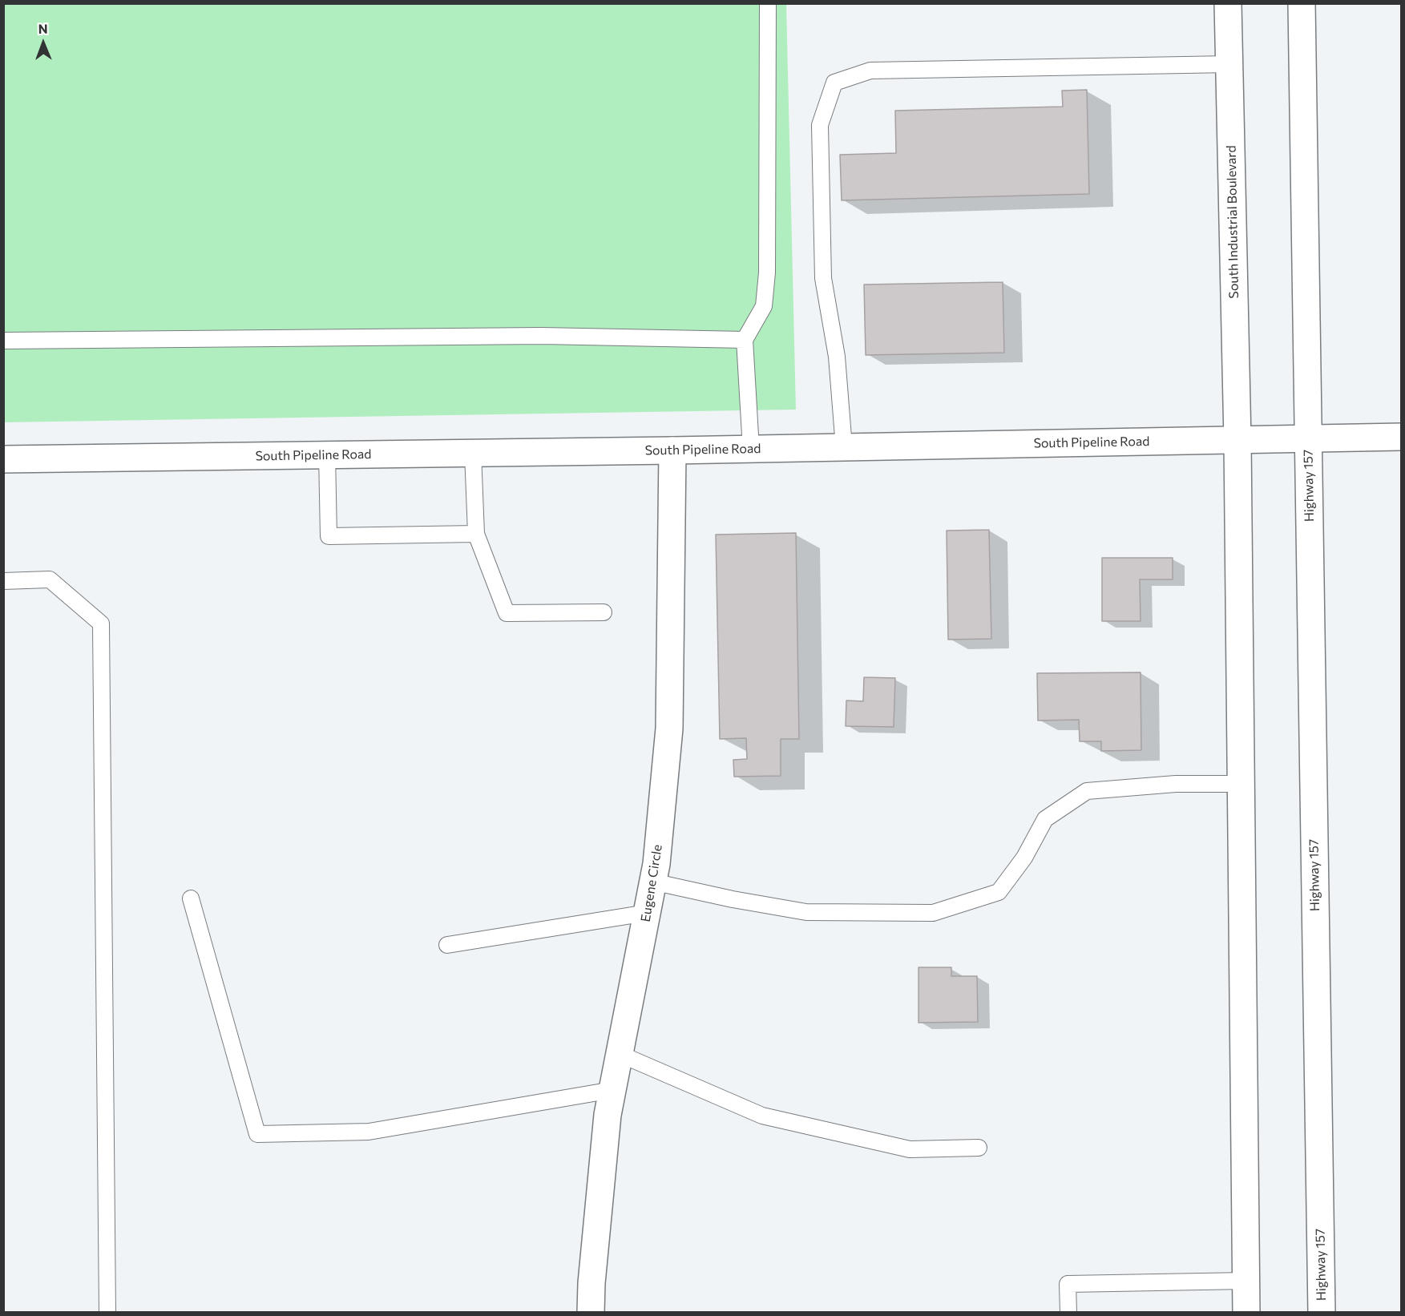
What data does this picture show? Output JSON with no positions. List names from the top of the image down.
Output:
{
  "streets": {
    "main road": [
      "South Industrial Boulevard",
      "South Pipeline Road",
      "Highway 157",
      "Eugene Circle"
    ]
  },
  "crossings": [
    ["South Industrial Boulevard", "South Pipeline Road"],
    ["South Pipeline Road", "Highway 157"],
    ["South Pipeline Road", "Eugene Circle"]
  ],
  "north": "top"
}
